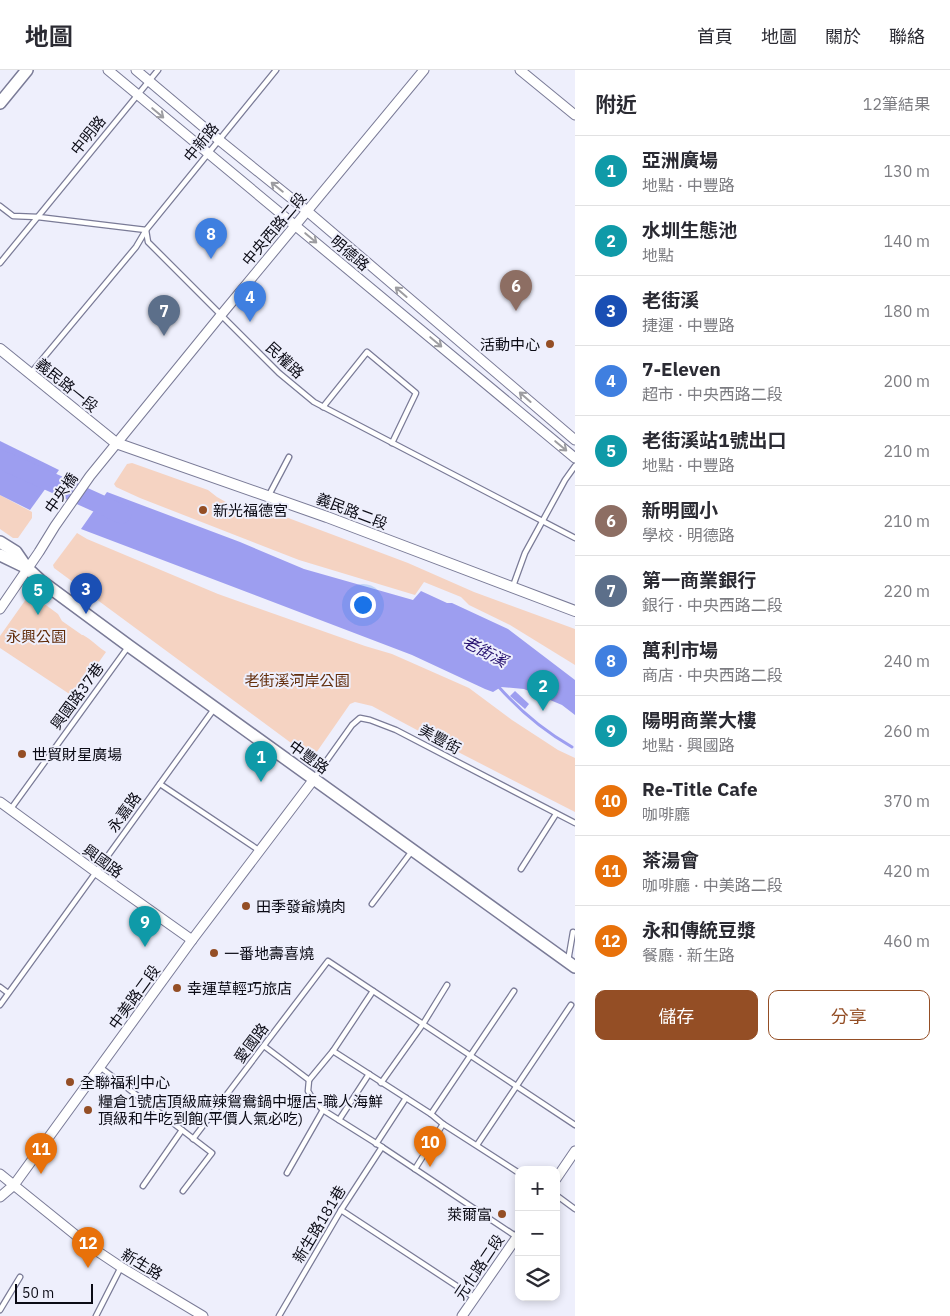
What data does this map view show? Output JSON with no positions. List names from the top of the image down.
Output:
{
  "streets": {
    "main road": ["中豐路"],
    "street": [
      "中央西路二段",
      "明德路",
      "義民路一段",
      "中央橋",
      "義民路二段",
      "興國路",
      "中美路二段",
      "新生路",
      "元化路二段"
    ],
    "lane": [
      "中明路",
      "中新路",
      "民權路",
      "興國路37巷",
      "美豐街",
      "永嘉路",
      "愛國路",
      "新生路181巷"
    ]
  },
  "crossings": [
    ["中明路", "明德路"],
    ["中新路", "明德路"],
    ["中新路", "民權路"],
    ["中新路", "義民路一段"],
    ["中央西路二段", "明德路"],
    ["中央西路二段", "民權路"],
    ["中央西路二段", "義民路一段"],
    ["中央西路二段", "中央橋"],
    ["中央西路二段", "義民路二段"],
    ["義民路一段", "義民路二段"],
    ["中央橋", "中豐路"],
    ["興國路37巷", "中豐路"],
    ["興國路37巷", "興國路"],
    ["美豐街", "中豐路"],
    ["美豐街", "中美路二段"],
    ["中豐路", "永嘉路"],
    ["中豐路", "中美路二段"],
    ["永嘉路", "興國路"],
    ["興國路", "中美路二段"],
    ["中美路二段", "新生路"]
  ],
  "water": ["老街溪"],
  "parks": ["永興公園", "老街溪河岸公園"],
  "places": [
    "活動中心",
    "新光福德宮",
    "世貿財星廣場",
    "田季發爺燒肉",
    "一番地壽喜燒",
    "幸運草輕巧旅店",
    "全聯福利中心",
    "糧倉1號店頂級麻辣鴛鴦鍋中壢店-職人海鮮 頂級和牛吃到飽(平價人氣必吃)",
    "萊爾富"
  ],
  "scale_bar": "50 m",
  "page": {
    "header": "地圖",
    "nav": [
      "首頁",
      "地圖",
      "關於",
      "聯絡"
    ],
    "heading": ["附近", "12筆結果"],
    "list": [
      {
        "mark": "1",
        "name": "亞洲廣場",
        "note": "地點 · 中豐路",
        "value": "130 m"
      },
      {
        "mark": "2",
        "name": "水圳生態池",
        "note": "地點",
        "value": "140 m"
      },
      {
        "mark": "3",
        "name": "老街溪",
        "note": "捷運 · 中豐路",
        "value": "180 m"
      },
      {
        "mark": "4",
        "name": "7-Eleven",
        "note": "超市 · 中央西路二段",
        "value": "200 m"
      },
      {
        "mark": "5",
        "name": "老街溪站1號出口",
        "note": "地點 · 中豐路",
        "value": "210 m"
      },
      {
        "mark": "6",
        "name": "新明國小",
        "note": "學校 · 明德路",
        "value": "210 m"
      },
      {
        "mark": "7",
        "name": "第一商業銀行",
        "note": "銀行 · 中央西路二段",
        "value": "220 m"
      },
      {
        "mark": "8",
        "name": "萬利市場",
        "note": "商店 · 中央西路二段",
        "value": "240 m"
      },
      {
        "mark": "9",
        "name": "陽明商業大樓",
        "note": "地點 · 興國路",
        "value": "260 m"
      },
      {
        "mark": "10",
        "name": "Re-Title Cafe",
        "note": "咖啡廳",
        "value": "370 m"
      },
      {
        "mark": "11",
        "name": "茶湯會",
        "note": "咖啡廳 · 中美路二段",
        "value": "420 m"
      },
      {
        "mark": "12",
        "name": "永和傳統豆漿",
        "note": "餐廳 · 新生路",
        "value": "460 m"
      }
    ],
    "pins": [
      "8",
      "6",
      "4",
      "7",
      "3",
      "5",
      "2",
      "1",
      "9",
      "10",
      "11",
      "12"
    ],
    "buttons": ["儲存", "分享"],
    "map_buttons": ["+", "−"],
    "scale": "50 m"
  }
}
